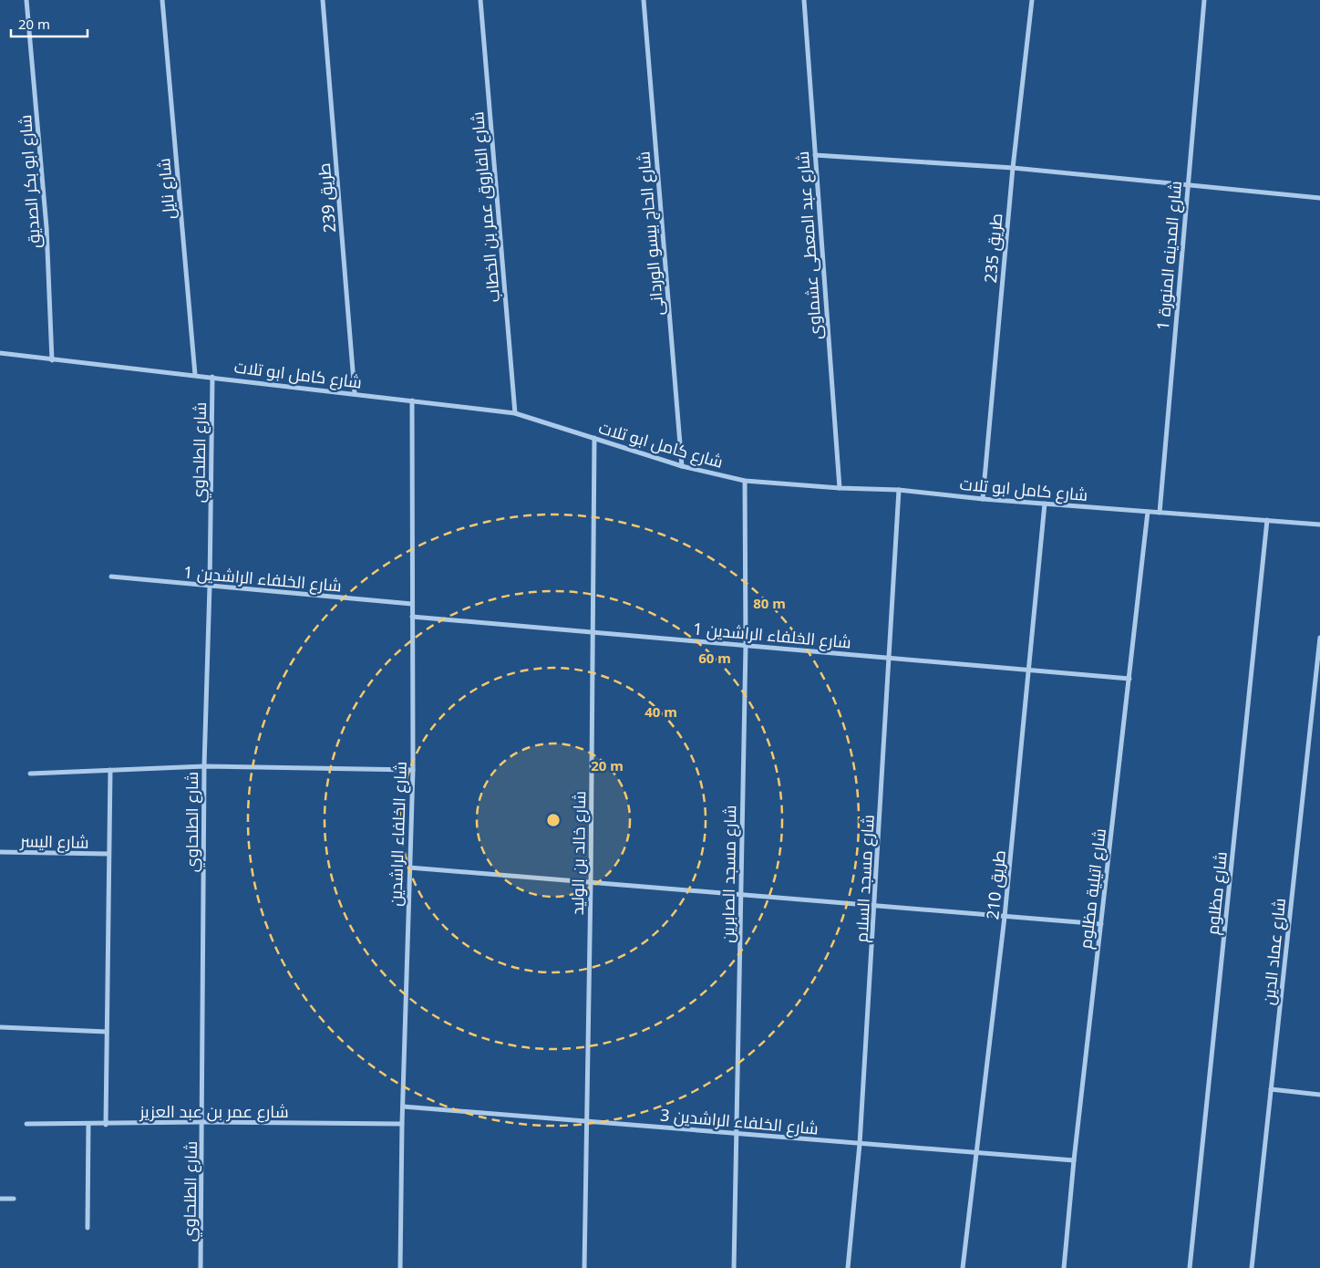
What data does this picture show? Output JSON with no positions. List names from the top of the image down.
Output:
{
  "streets": {
    "street": [
      "شارع ابو بكر الصديق",
      "شارع نايل",
      "طريق 239",
      "شارع الفاروق عمر بن الخطاب",
      "شارع الحاج بيسو الوردانى",
      "شارع عبد المعطى عشماوى",
      "طريق 235",
      "شارع المدينه المنورة 1",
      "شارع كامل ابو تلات",
      "شارع الطلحاوي",
      "شارع الخلفاء الراشدين 1",
      "شارع الخلفاء الراشدين",
      "شارع اليسر",
      "شارع خالد بن الوليد",
      "شارع مسجد الصابرين",
      "شارع مسجد السلام",
      "طريق 210",
      "شارع اتيلية مظلوم",
      "شارع مظلوم",
      "شارع عماد الدين",
      "شارع عمر بن عبد العزيز",
      "شارع الخلفاء الراشدين 3"
    ]
  },
  "crossings": [
    ["شارع ابو بكر الصديق", "شارع كامل ابو تلات"],
    ["شارع نايل", "شارع كامل ابو تلات"],
    ["طريق 239", "شارع كامل ابو تلات"],
    ["شارع الفاروق عمر بن الخطاب", "شارع كامل ابو تلات"],
    ["شارع الحاج بيسو الوردانى", "شارع كامل ابو تلات"],
    ["شارع عبد المعطى عشماوى", "شارع كامل ابو تلات"],
    ["طريق 235", "شارع كامل ابو تلات"],
    ["شارع المدينه المنورة 1", "شارع كامل ابو تلات"],
    ["شارع كامل ابو تلات", "شارع الطلحاوي"],
    ["شارع كامل ابو تلات", "شارع الخلفاء الراشدين"],
    ["شارع كامل ابو تلات", "شارع خالد بن الوليد"],
    ["شارع كامل ابو تلات", "شارع مسجد الصابرين"],
    ["شارع كامل ابو تلات", "شارع مسجد السلام"],
    ["شارع كامل ابو تلات", "طريق 210"],
    ["شارع كامل ابو تلات", "شارع اتيلية مظلوم"],
    ["شارع كامل ابو تلات", "شارع مظلوم"],
    ["شارع الطلحاوي", "شارع الخلفاء الراشدين 1"],
    ["شارع الطلحاوي", "شارع عمر بن عبد العزيز"],
    ["شارع الخلفاء الراشدين 1", "شارع الخلفاء الراشدين"],
    ["شارع الخلفاء الراشدين 1", "شارع خالد بن الوليد"],
    ["شارع الخلفاء الراشدين 1", "شارع مسجد الصابرين"],
    ["شارع الخلفاء الراشدين 1", "شارع مسجد السلام"],
    ["شارع الخلفاء الراشدين 1", "طريق 210"],
    ["شارع الخلفاء الراشدين 1", "شارع اتيلية مظلوم"],
    ["شارع الخلفاء الراشدين", "شارع عمر بن عبد العزيز"],
    ["شارع الخلفاء الراشدين", "شارع الخلفاء الراشدين 3"],
    ["شارع خالد بن الوليد", "شارع الخلفاء الراشدين 3"],
    ["شارع مسجد الصابرين", "شارع الخلفاء الراشدين 3"],
    ["شارع مسجد السلام", "شارع الخلفاء الراشدين 3"],
    ["طريق 210", "شارع الخلفاء الراشدين 3"],
    ["شارع اتيلية مظلوم", "شارع الخلفاء الراشدين 3"]
  ],
  "scale_bar": "20 m",
  "rings": [
    "80 m",
    "60 m",
    "40 m",
    "20 m"
  ]
}
